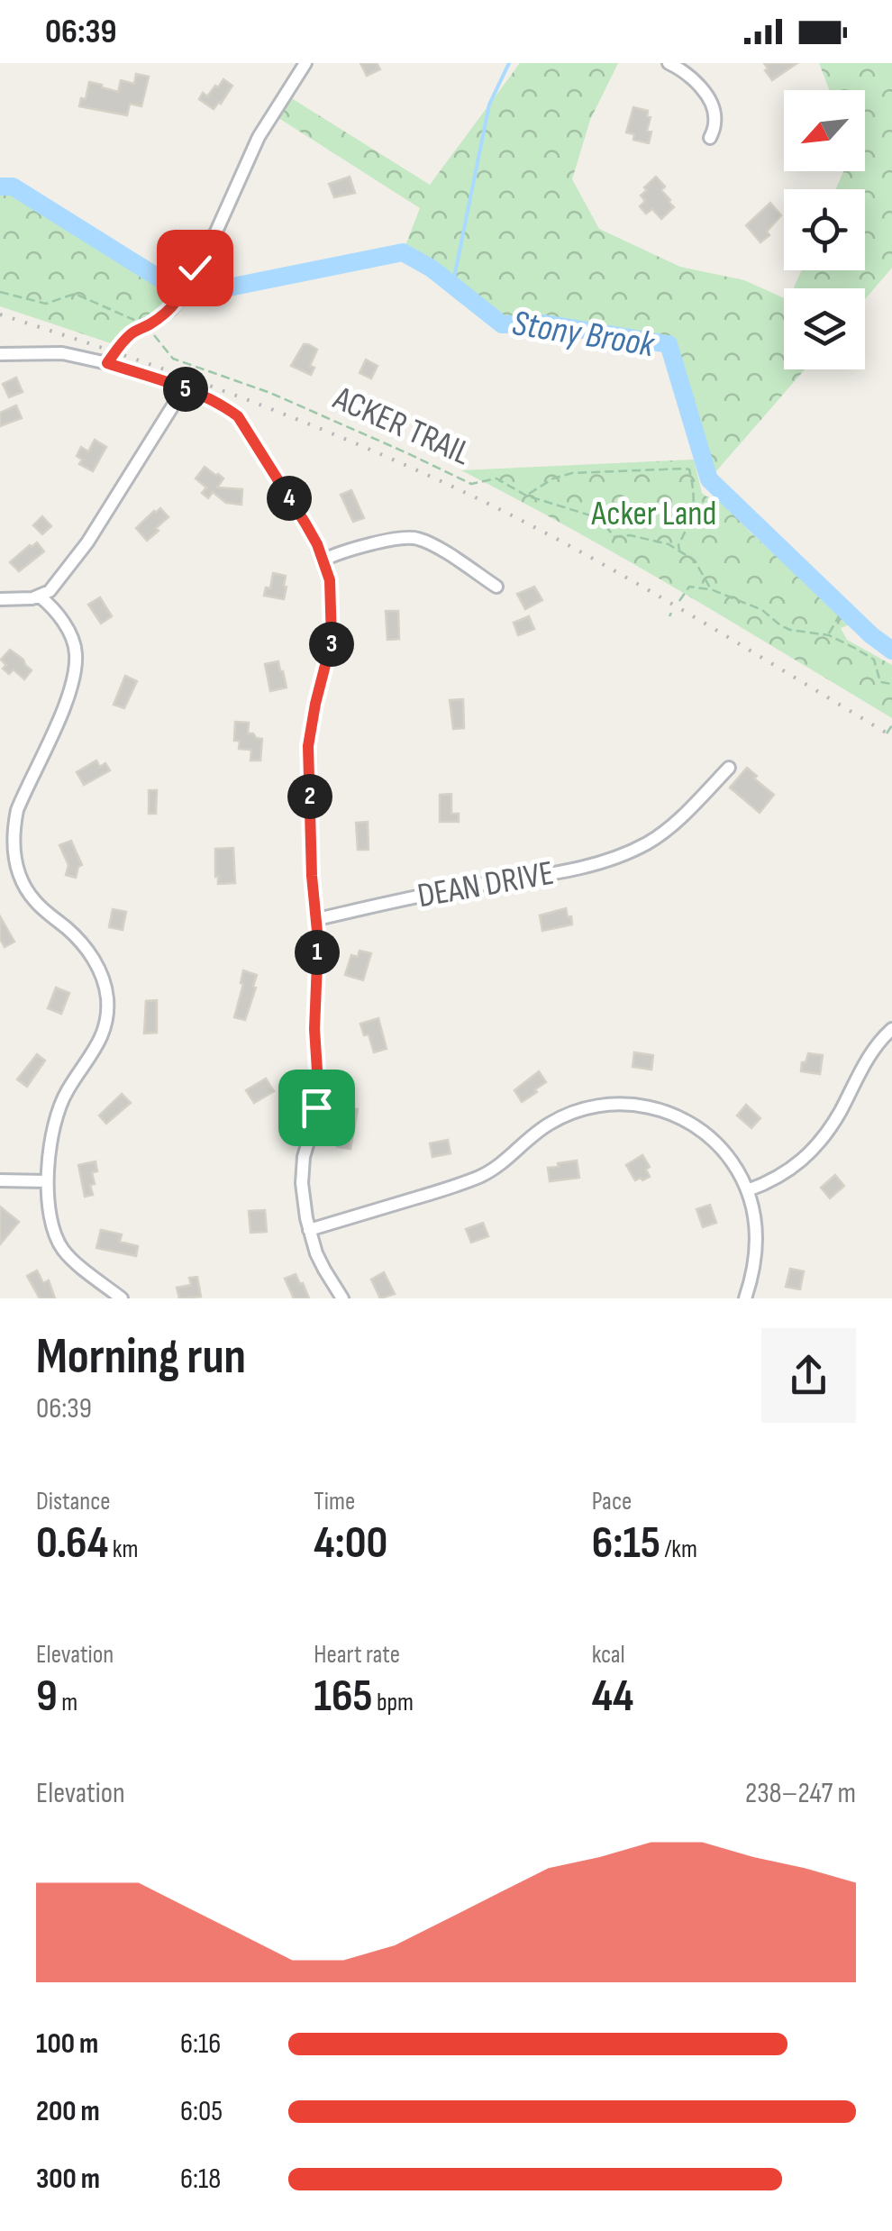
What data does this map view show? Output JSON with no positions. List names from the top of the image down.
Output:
{
  "streets": {
    "street": ["DEAN DRIVE"],
    "path": ["ACKER TRAIL"]
  },
  "water": ["Stony Brook"],
  "parks": ["Acker Land"],
  "north": "bottom left",
  "page": {
    "status": "06:39",
    "pins": [
      "5",
      "4",
      "3",
      "2",
      "1"
    ],
    "heading": ["Morning run", "06:39"],
    "stats": [
      ["Distance", "0.64 km"],
      ["Time", "4:00"],
      ["Pace", "6:15 /km"],
      ["Elevation", "9 m"],
      ["Heart rate", "165 bpm"],
      ["kcal", "44"]
    ],
    "chart": ["Elevation", "238–247 m"],
    "list": [
      {
        "name": "100 m",
        "note": "6:16"
      },
      {
        "name": "200 m",
        "note": "6:05"
      },
      {
        "name": "300 m",
        "note": "6:18"
      }
    ]
  }
}
